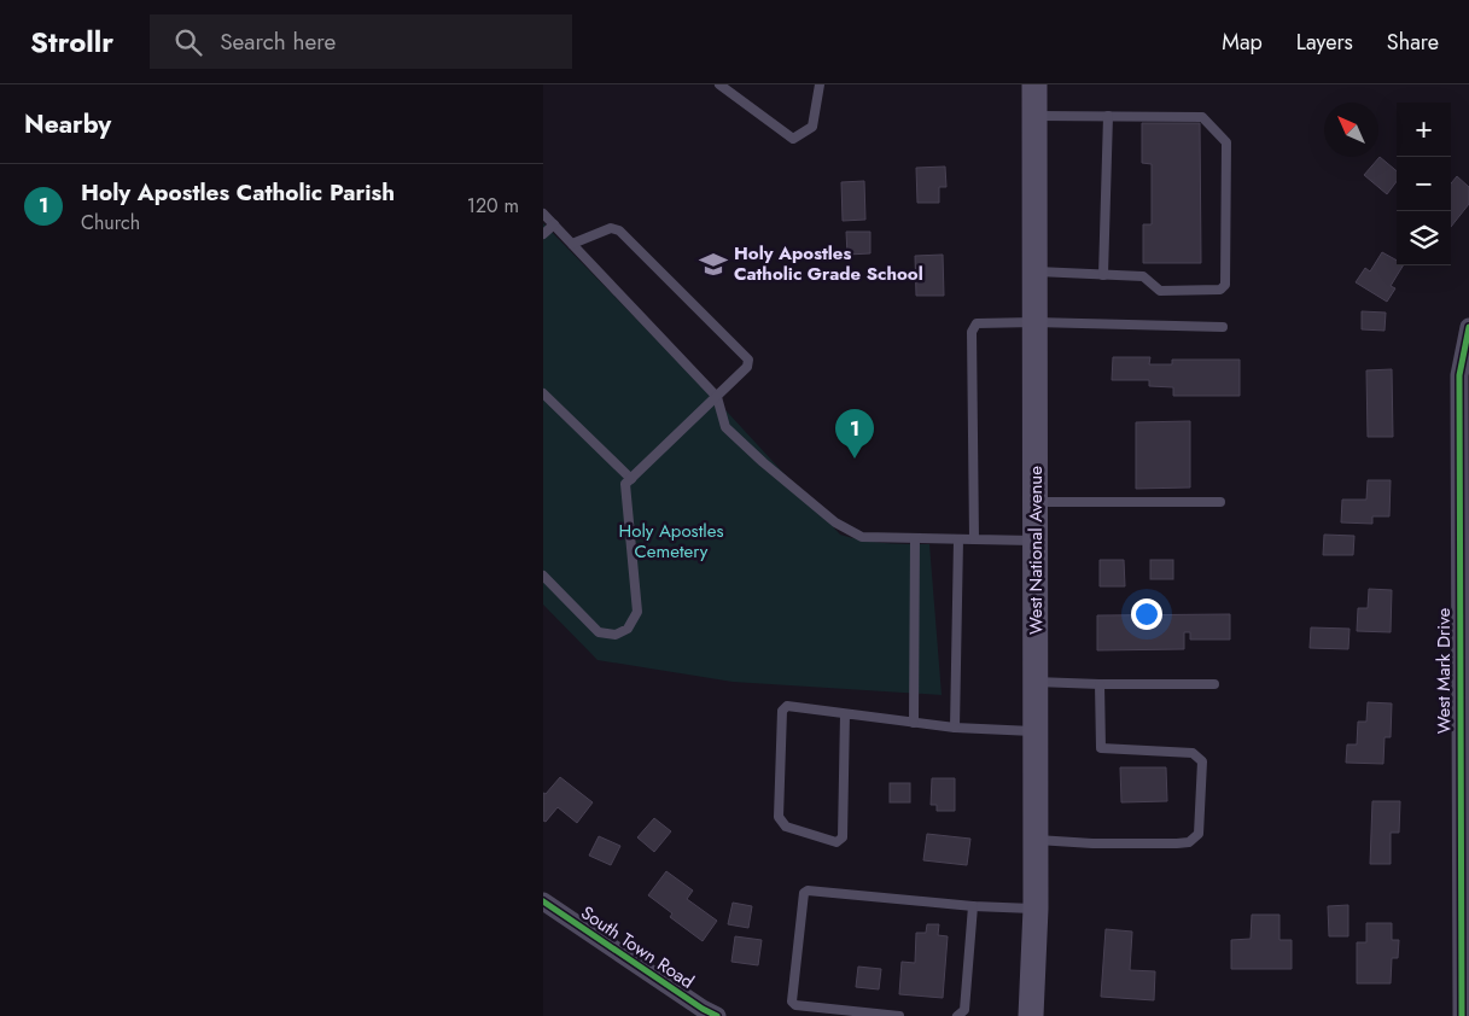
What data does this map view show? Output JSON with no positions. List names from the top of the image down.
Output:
{
  "streets": {
    "main road": ["West National Avenue"],
    "street": ["West Mark Drive", "South Town Road"]
  },
  "parks": ["Holy Apostles Cemetery"],
  "places": {
    "school or university": ["Holy Apostles Catholic Grade School"]
  },
  "north": "top left",
  "page": {
    "header": "Strollr",
    "search": "Search here",
    "nav": ["Map", "Layers", "Share"],
    "heading": "Nearby",
    "map_buttons": ["+", "−"],
    "list": [
      {
        "mark": "1",
        "name": "Holy Apostles Catholic Parish",
        "note": "Church",
        "value": "120 m"
      }
    ],
    "pins": "1"
  }
}
